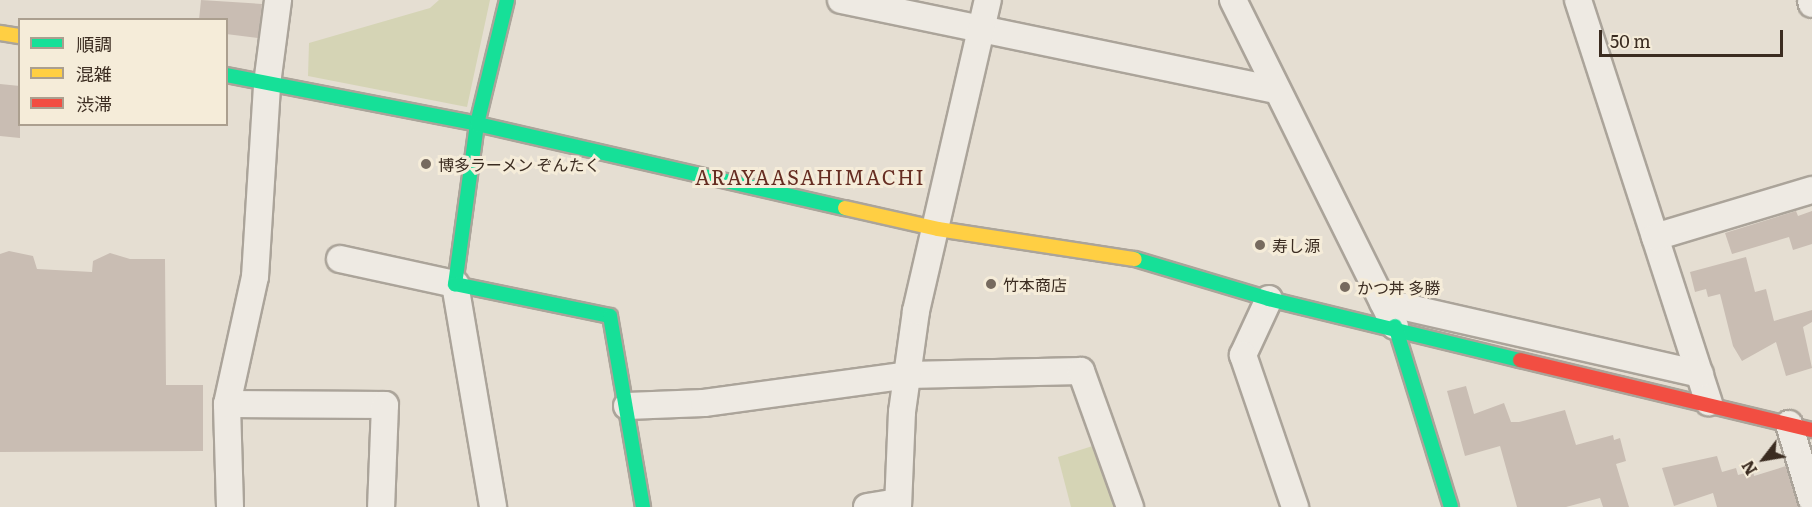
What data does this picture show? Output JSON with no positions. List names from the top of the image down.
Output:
{
  "districts": ["ARAYAASAHIMACHI"],
  "places": [
    "博多ラーメン ぞんたく",
    "寿し源",
    "竹本商店",
    "かつ丼 多勝"
  ],
  "legend": ["順調", "混雑", "渋滞"],
  "scale_bar": "50 m",
  "north": "bottom left"
}
